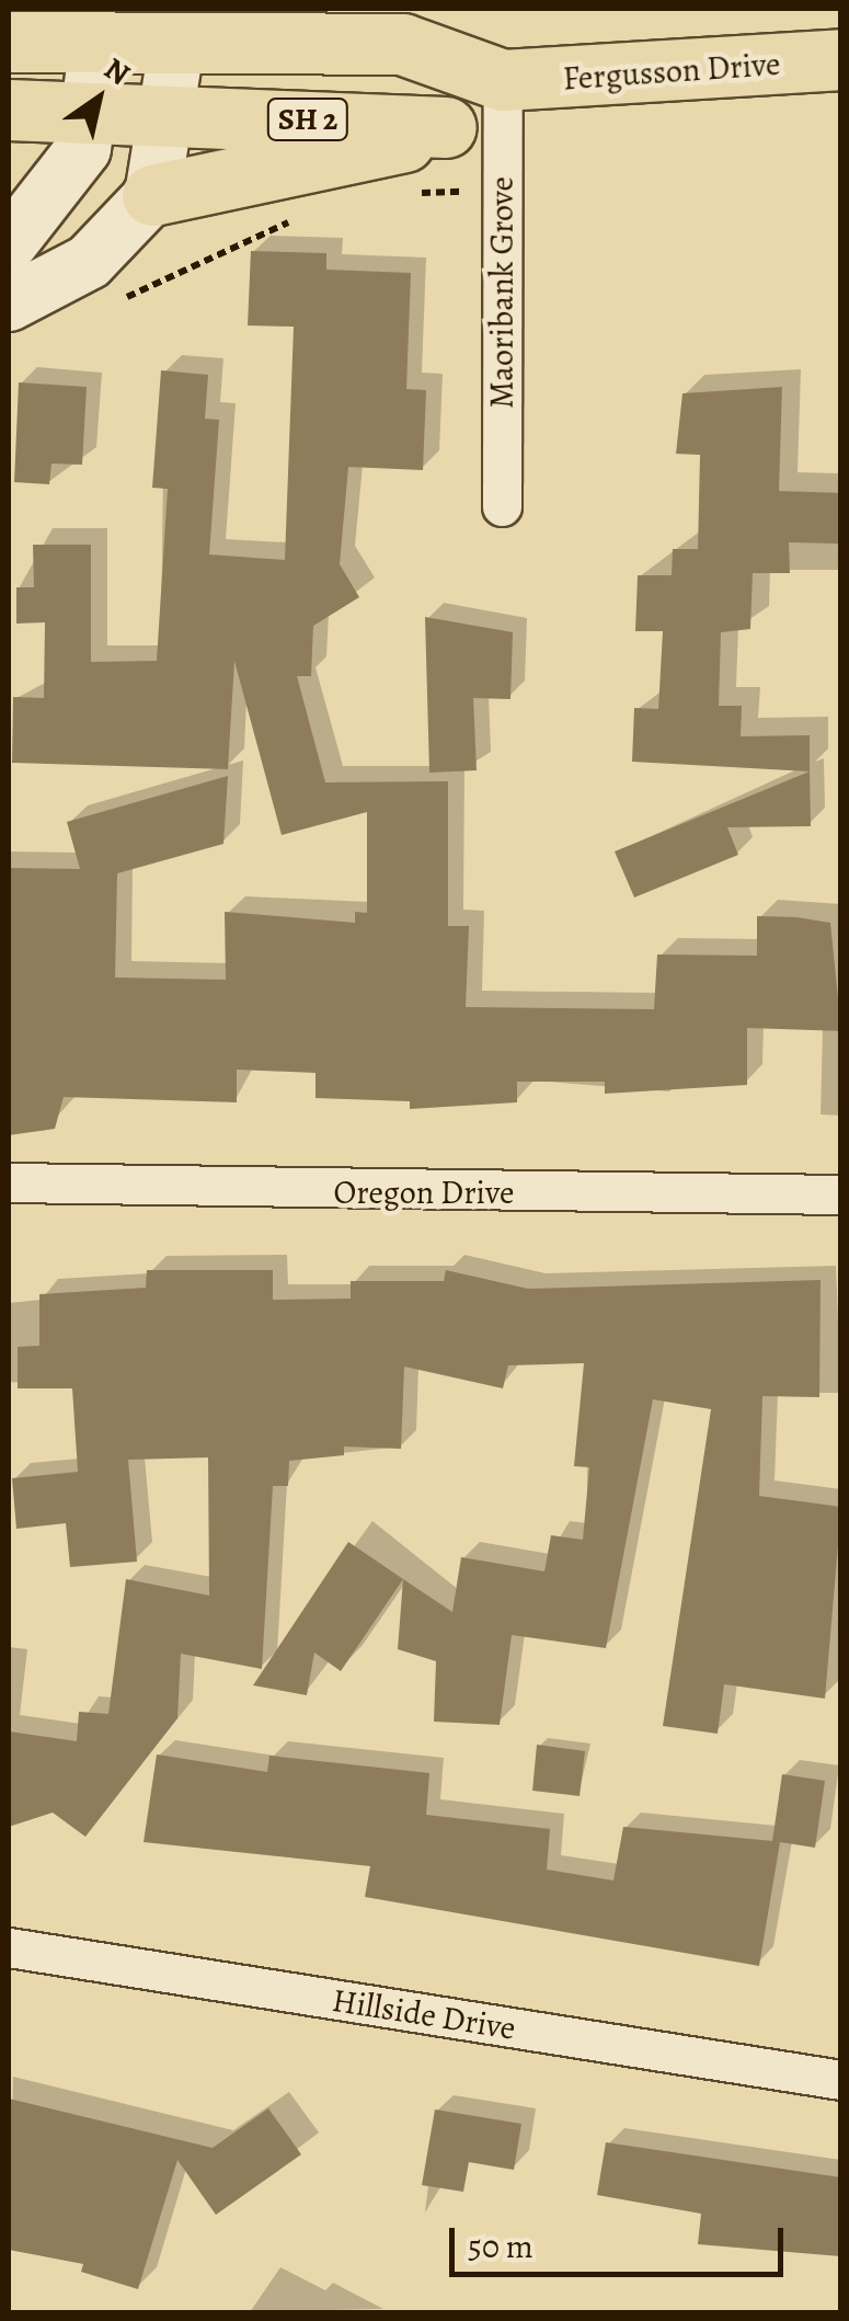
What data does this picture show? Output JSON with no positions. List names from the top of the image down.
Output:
{
  "streets": {
    "highway": ["Fergusson Drive", "SH 2"],
    "street": ["Maoribank Grove", "Oregon Drive", "Hillside Drive"]
  },
  "crossings": [
    ["Fergusson Drive", "Maoribank Grove"]
  ],
  "scale_bar": "50 m",
  "north": "top right"
}
